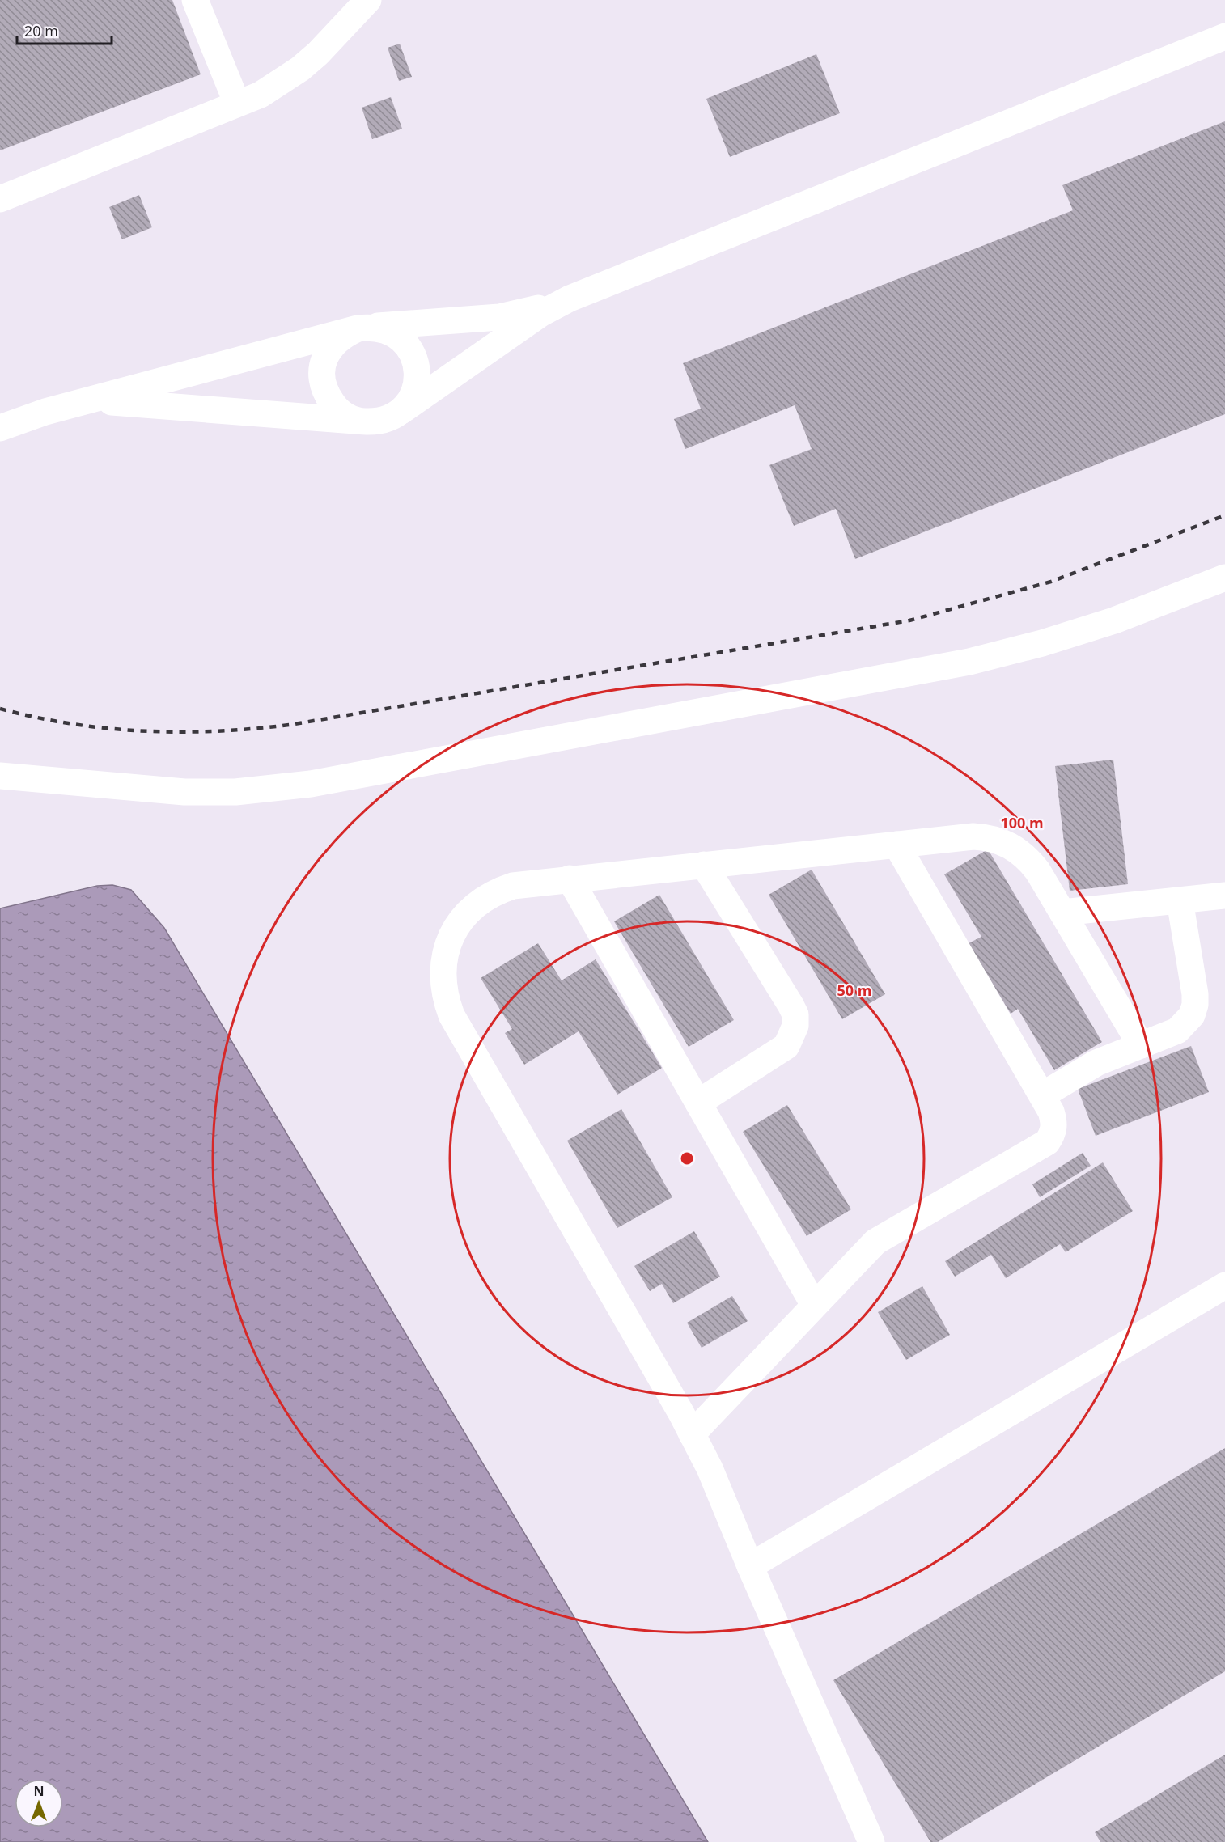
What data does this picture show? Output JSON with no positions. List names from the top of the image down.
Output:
{
  "scale_bar": "20 m",
  "north": "top",
  "rings": ["100 m", "50 m"]
}
